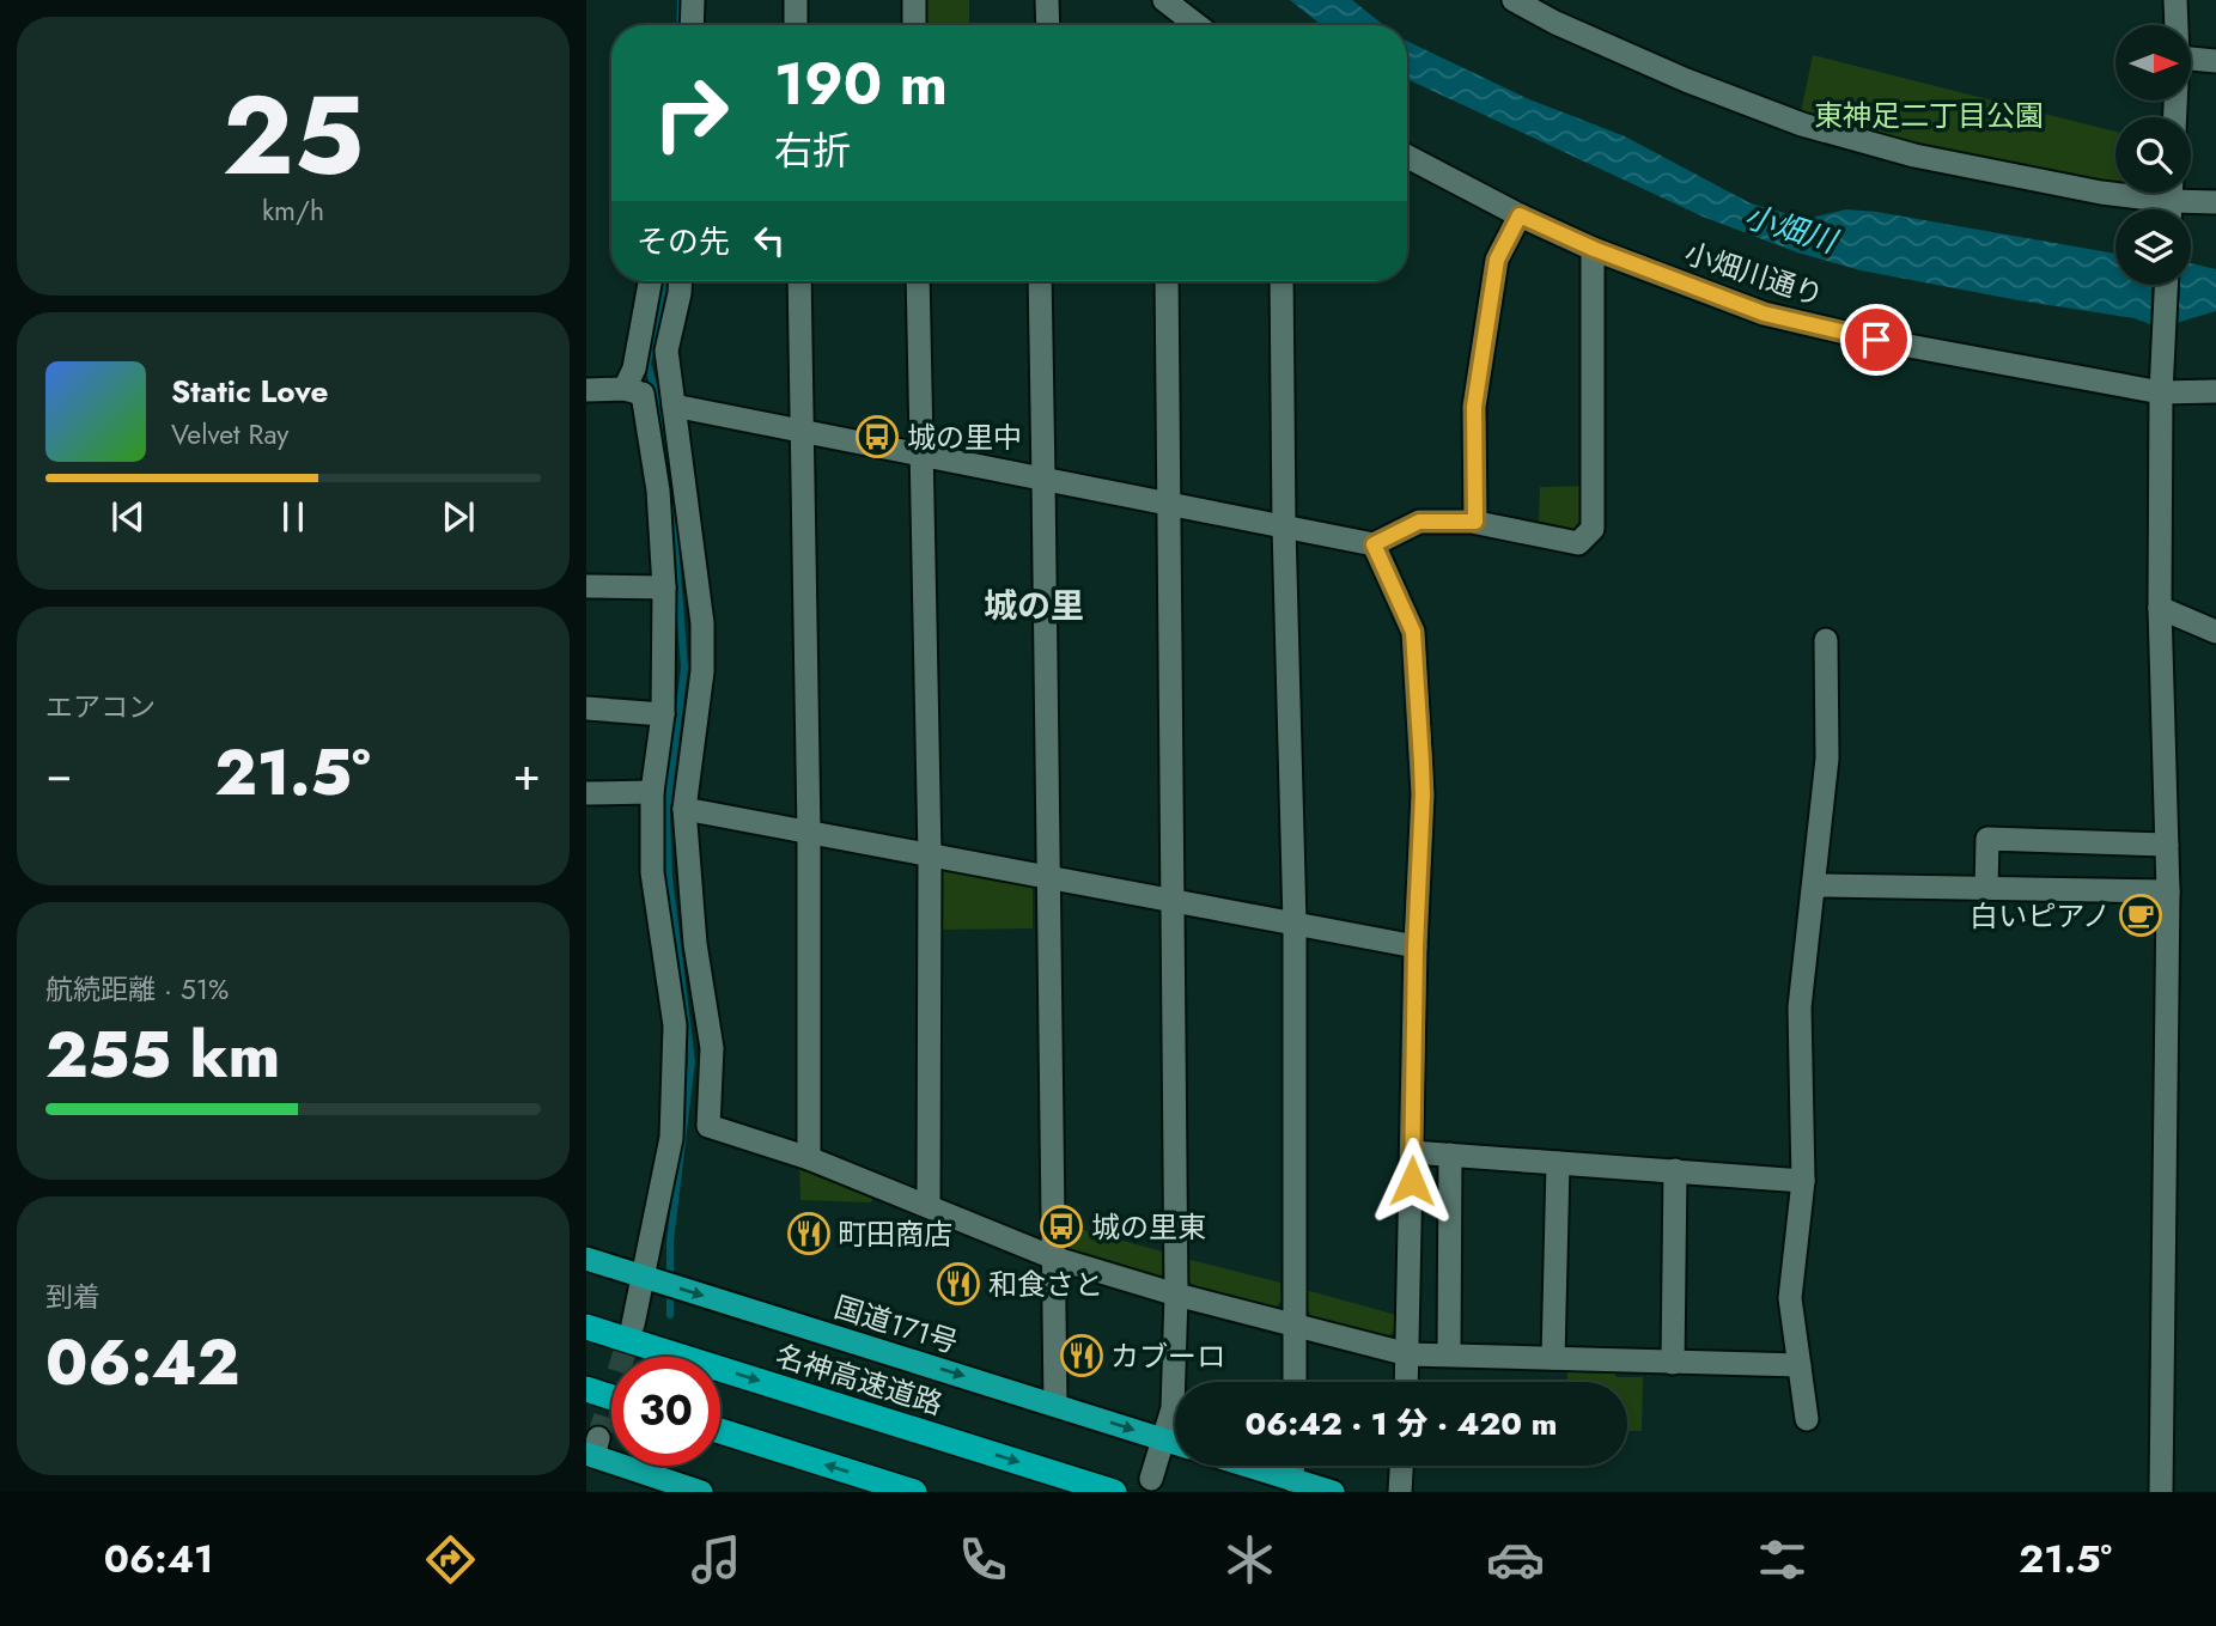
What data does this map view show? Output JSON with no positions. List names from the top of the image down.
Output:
{
  "streets": {
    "highway": ["国道171号", "名神高速道路"],
    "street": ["小畑川通り"]
  },
  "districts": ["城の里"],
  "water": ["小畑川"],
  "parks": ["東神足二丁目公園"],
  "places": {
    "bus stop": ["城の里中", "城の里東"],
    "cafe": ["白いピアノ"],
    "restaurant": ["町田商店", "和食さと", "カブーロ"]
  },
  "north": "right",
  "page": {
    "tile": [
      ["25", "km/h"],
      "エアコン",
      ["航続距離 · 51%", "255 km"],
      ["到着", "06:42"]
    ],
    "turn": ["190 m", "右折"],
    "then": "その先",
    "song": ["Static Love", "Velvet Ray"],
    "heat": ["−", "21.5°", "+"],
    "limit": "30",
    "trip": "06:42 · 1 分 · 420 m",
    "tabs": ["06:41", "21.5°"]
  }
}
